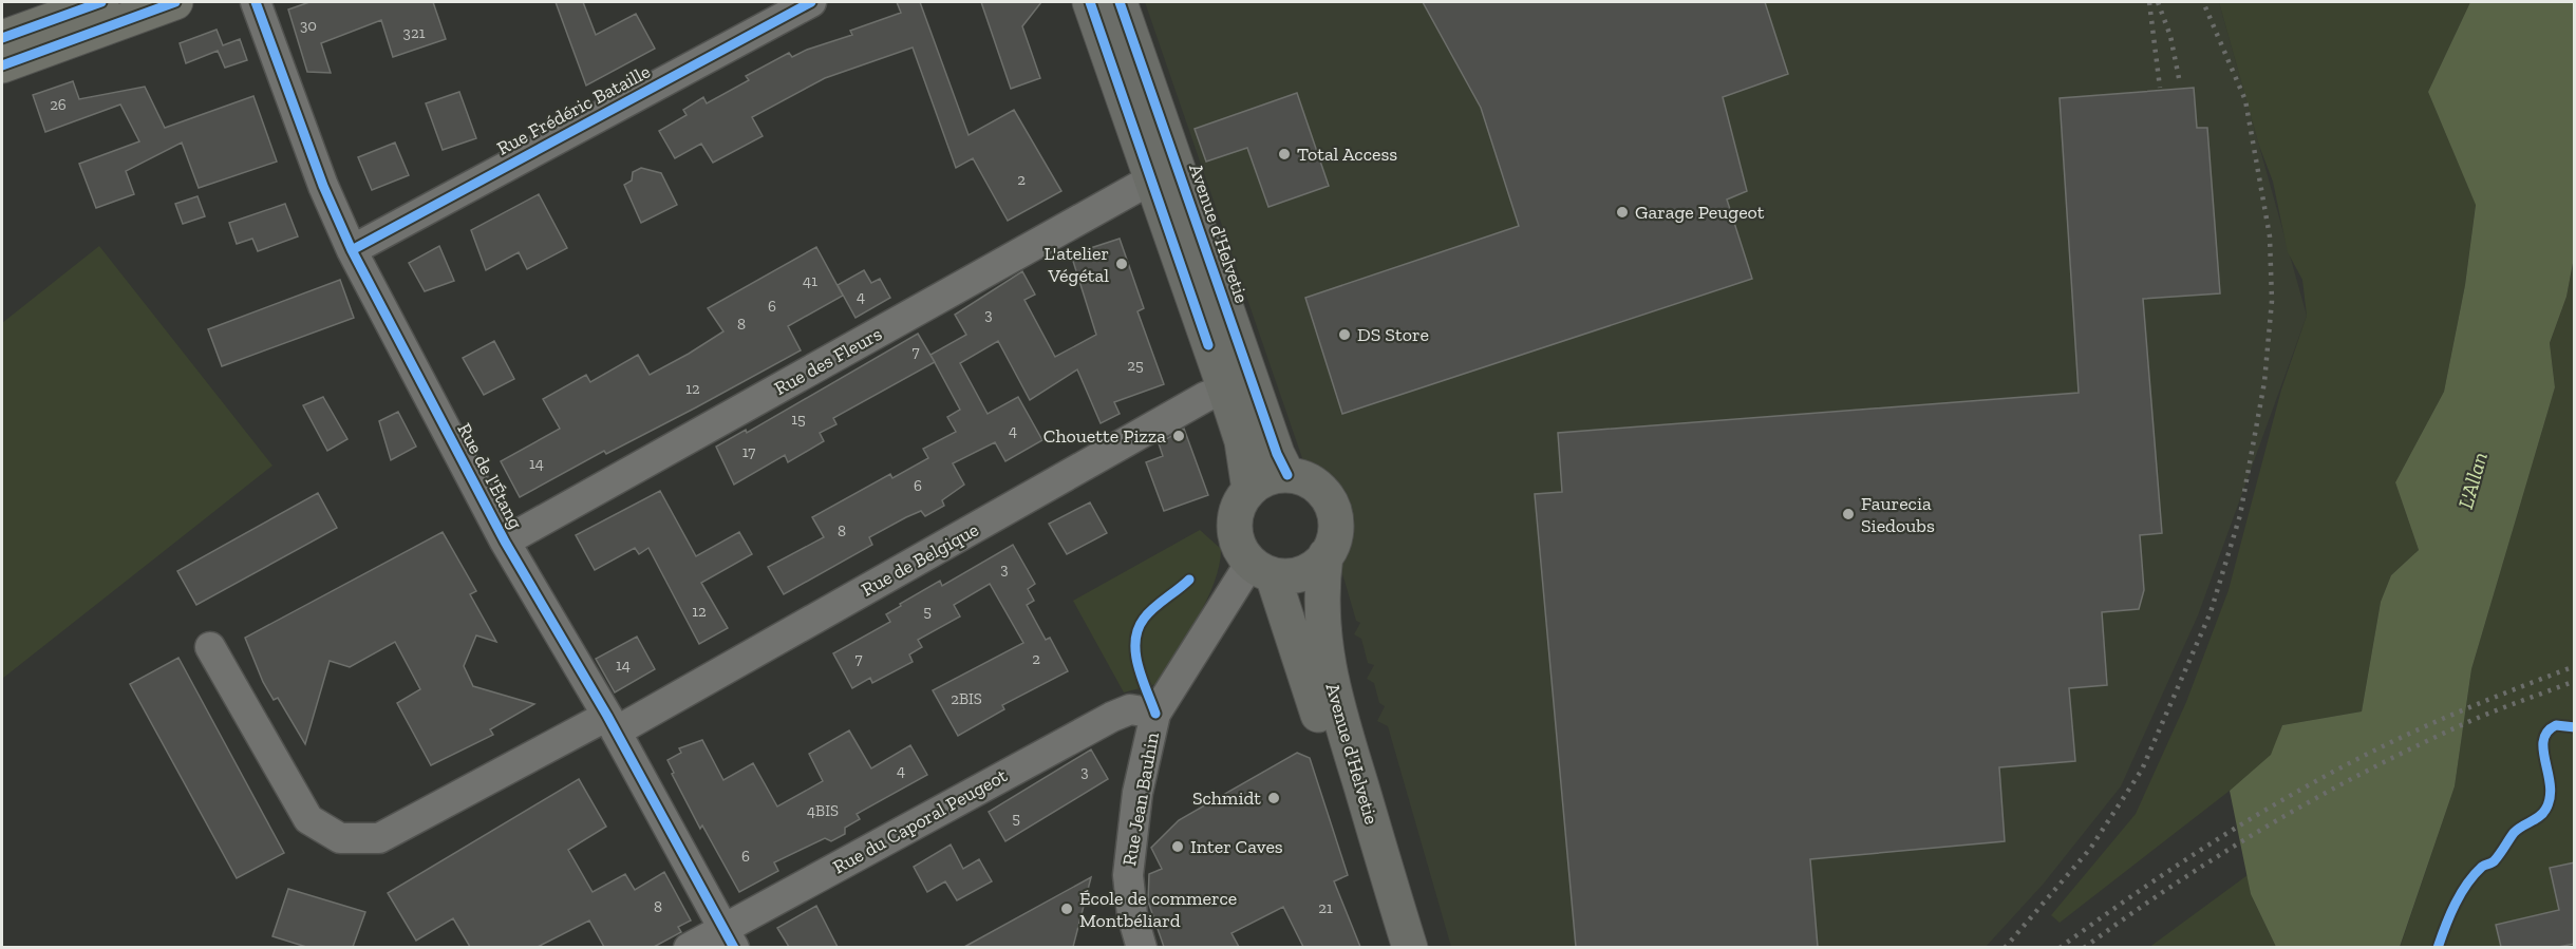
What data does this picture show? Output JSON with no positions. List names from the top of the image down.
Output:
{
  "streets": {
    "main road": ["Avenue d'Helvetie"],
    "street": [
      "Rue Frédéric Bataille",
      "Rue des Fleurs",
      "Rue de l'Étang",
      "Rue de Belgique",
      "Rue Jean Bauhin",
      "Rue du Caporal Peugeot"
    ]
  },
  "crossings": [
    ["Rue Frédéric Bataille", "Rue de l'Étang"],
    ["Avenue d'Helvetie", "Rue Jean Bauhin"],
    ["Rue des Fleurs", "Rue de l'Étang"],
    ["Rue de l'Étang", "Rue de Belgique"],
    ["Rue de l'Étang", "Rue du Caporal Peugeot"],
    ["Rue Jean Bauhin", "Rue du Caporal Peugeot"]
  ],
  "water": ["L'Allan"],
  "places": [
    "Total Access",
    "Garage Peugeot",
    "L'atelier Végétal",
    "DS Store",
    "Chouette Pizza",
    "Faurecia Siedoubs",
    "Schmidt",
    "Inter Caves",
    "École de commerce Montbéliard"
  ],
  "house_numbers": [
    "30",
    "321",
    "26",
    "2",
    "41",
    "4",
    "6",
    "3",
    "8",
    "7",
    "25",
    "12",
    "15",
    "4",
    "17",
    "14",
    "6",
    "8",
    "3",
    "12",
    "5",
    "7",
    "2",
    "14",
    "2BIS",
    "4",
    "3",
    "4BIS",
    "5",
    "6",
    "8",
    "21"
  ]
}
